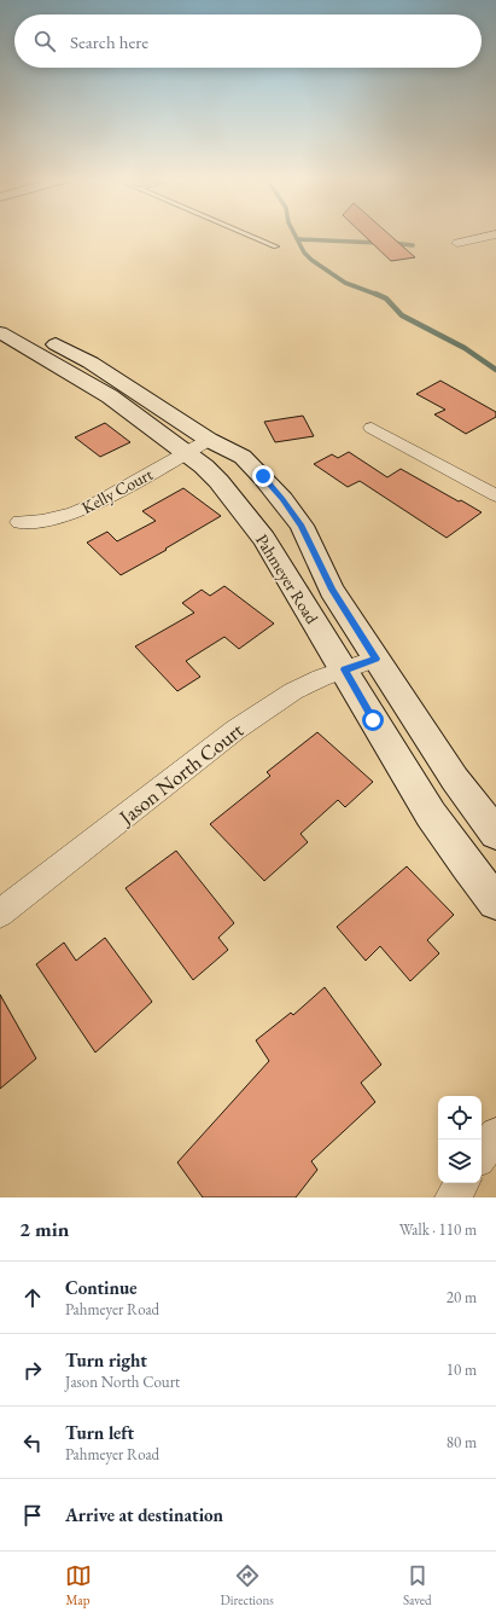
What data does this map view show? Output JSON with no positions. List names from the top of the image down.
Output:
{
  "streets": {
    "street": ["Kelly Court", "Pahmeyer Road", "Jason North Court"]
  },
  "crossings": [
    ["Kelly Court", "Pahmeyer Road"],
    ["Pahmeyer Road", "Jason North Court"]
  ],
  "page": {
    "search": "Search here",
    "heading": ["2 min", "Walk · 110 m"],
    "list": [
      ["Continue", "Pahmeyer Road", "20 m"],
      ["Turn right", "Jason North Court", "10 m"],
      ["Turn left", "Pahmeyer Road", "80 m"],
      "Arrive at destination"
    ],
    "nav": ["Map", "Directions", "Saved"]
  }
}
